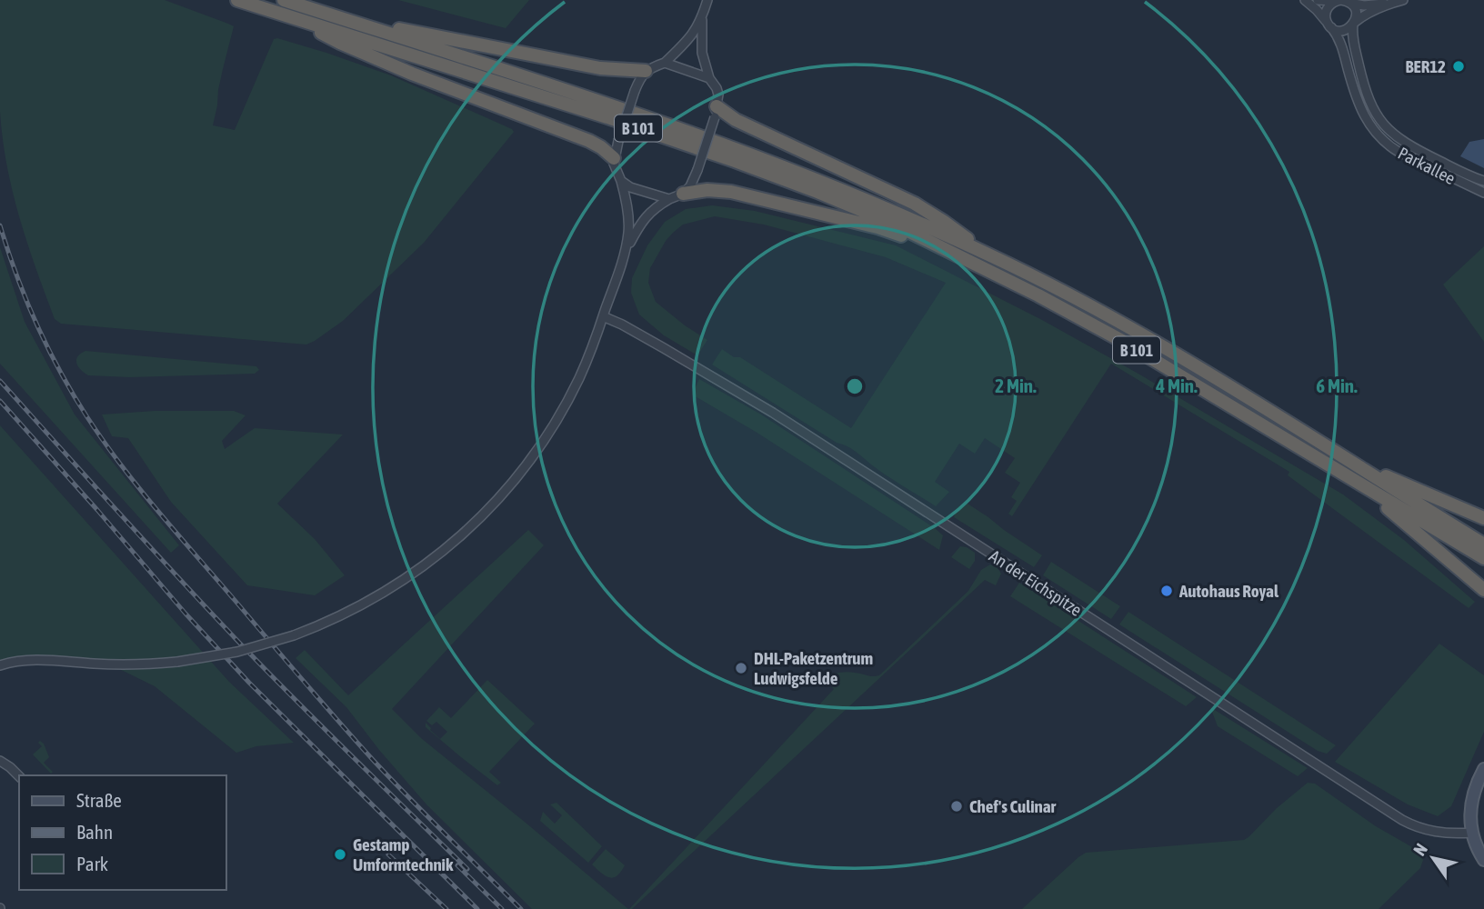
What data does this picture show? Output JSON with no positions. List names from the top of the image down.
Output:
{
  "streets": {
    "highway": ["B 101"],
    "street": ["Parkallee", "An der Eichspitze"]
  },
  "places": [
    "BER12",
    "Autohaus Royal",
    "DHL-Paketzentrum Ludwigsfelde",
    "Chef's Culinar",
    "Gestamp Umformtechnik"
  ],
  "legend": ["Straße", "Bahn", "Park"],
  "north": "top left",
  "rings": ["2 Min.", "4 Min.", "6 Min."]
}
